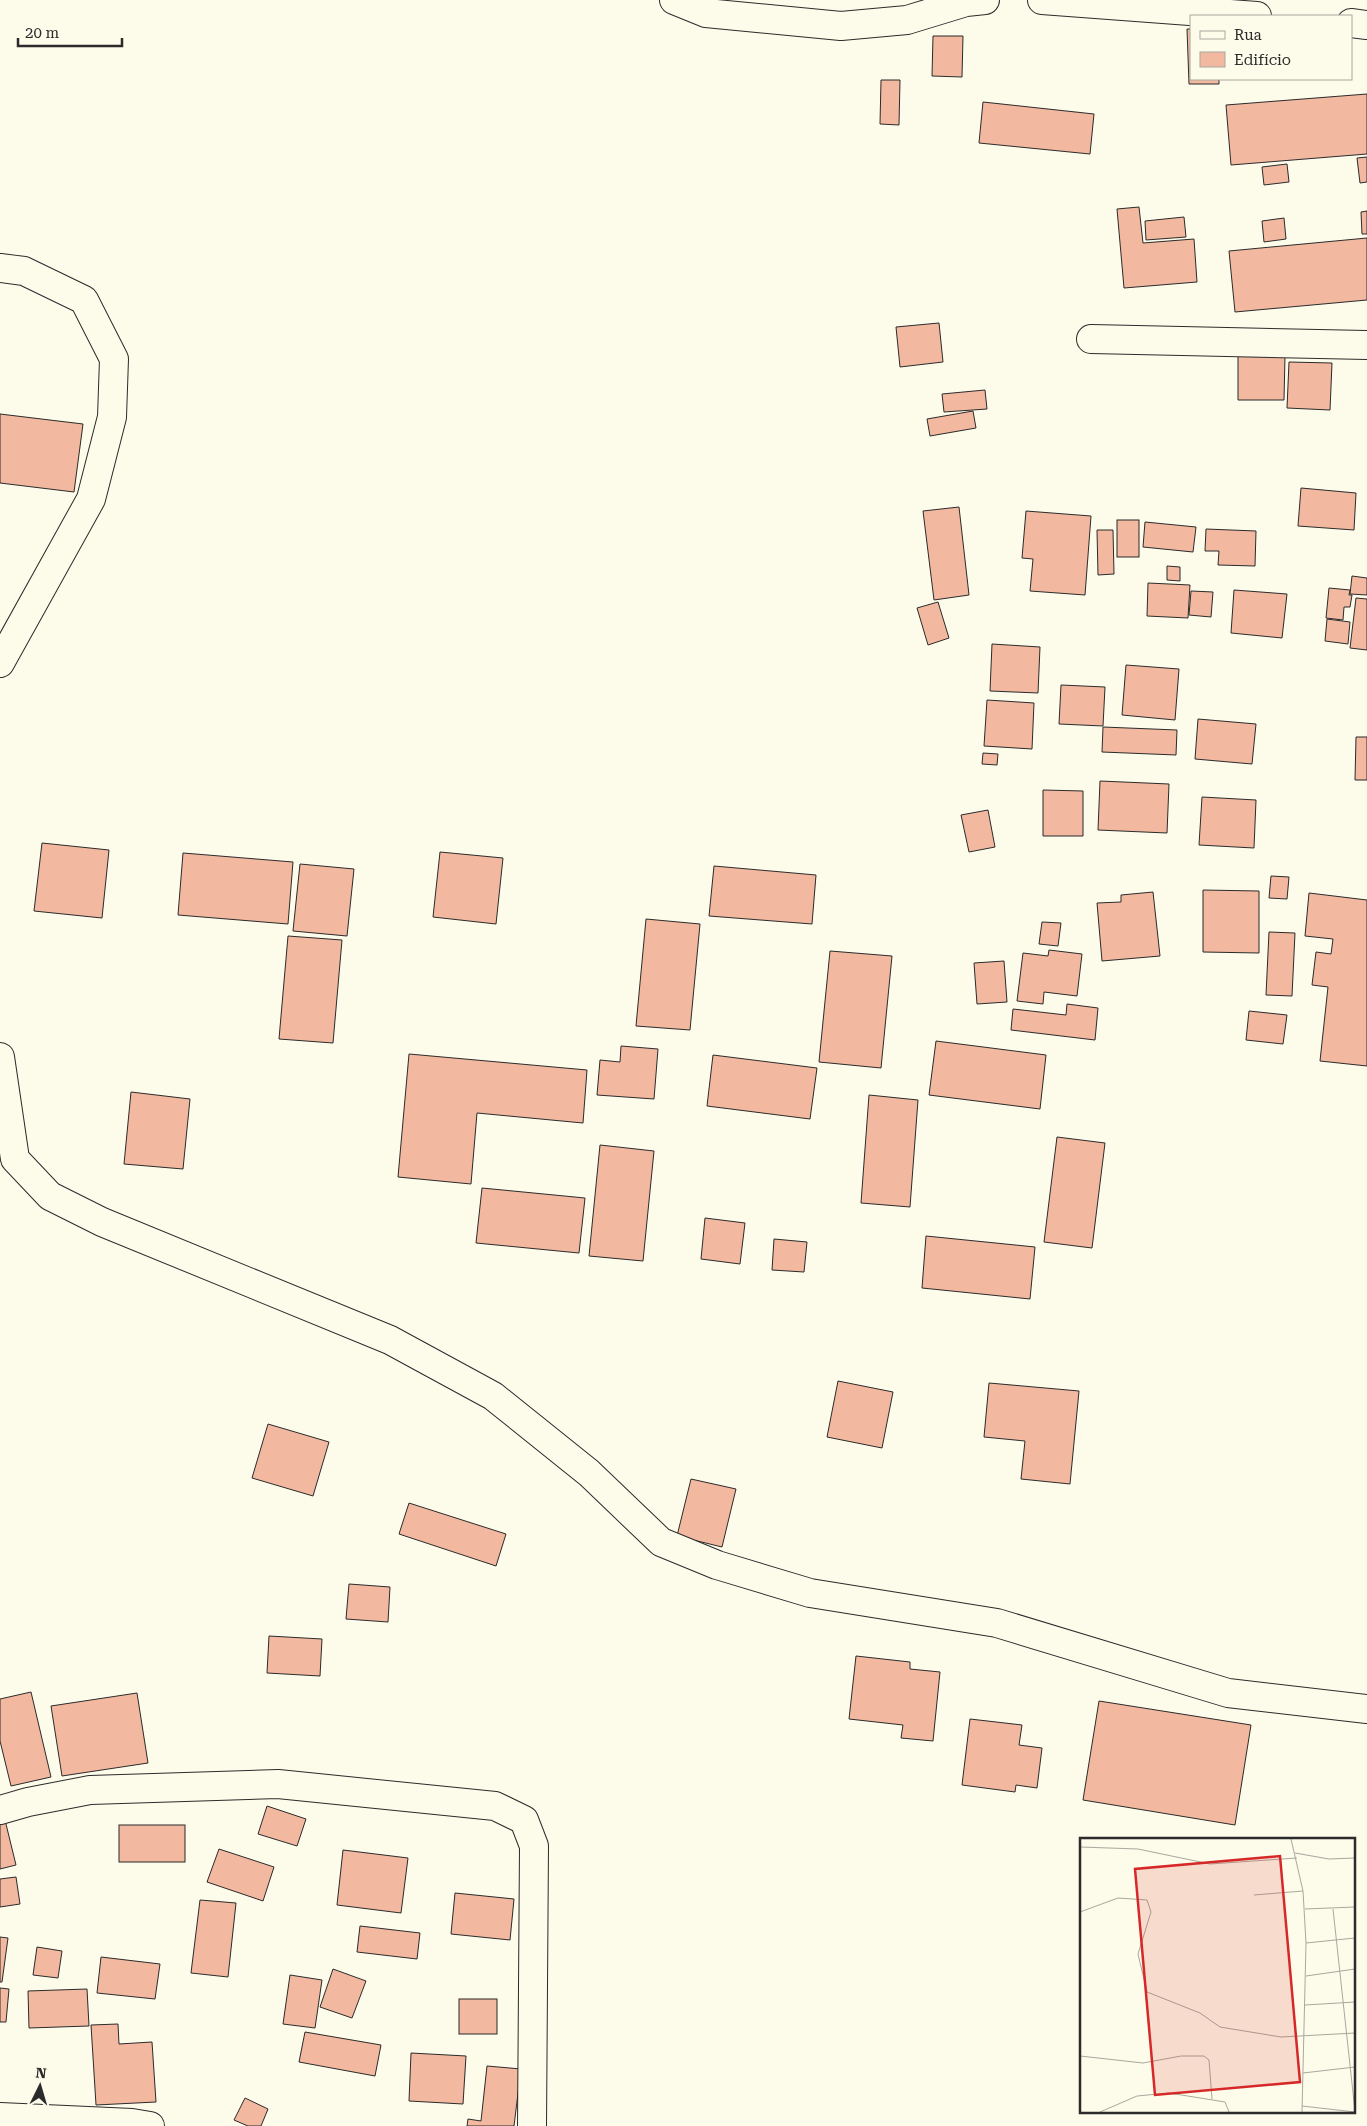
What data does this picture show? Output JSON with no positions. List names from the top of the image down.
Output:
{
  "legend": ["Rua", "Edifício"],
  "scale_bar": "20 m",
  "north": "top"
}
